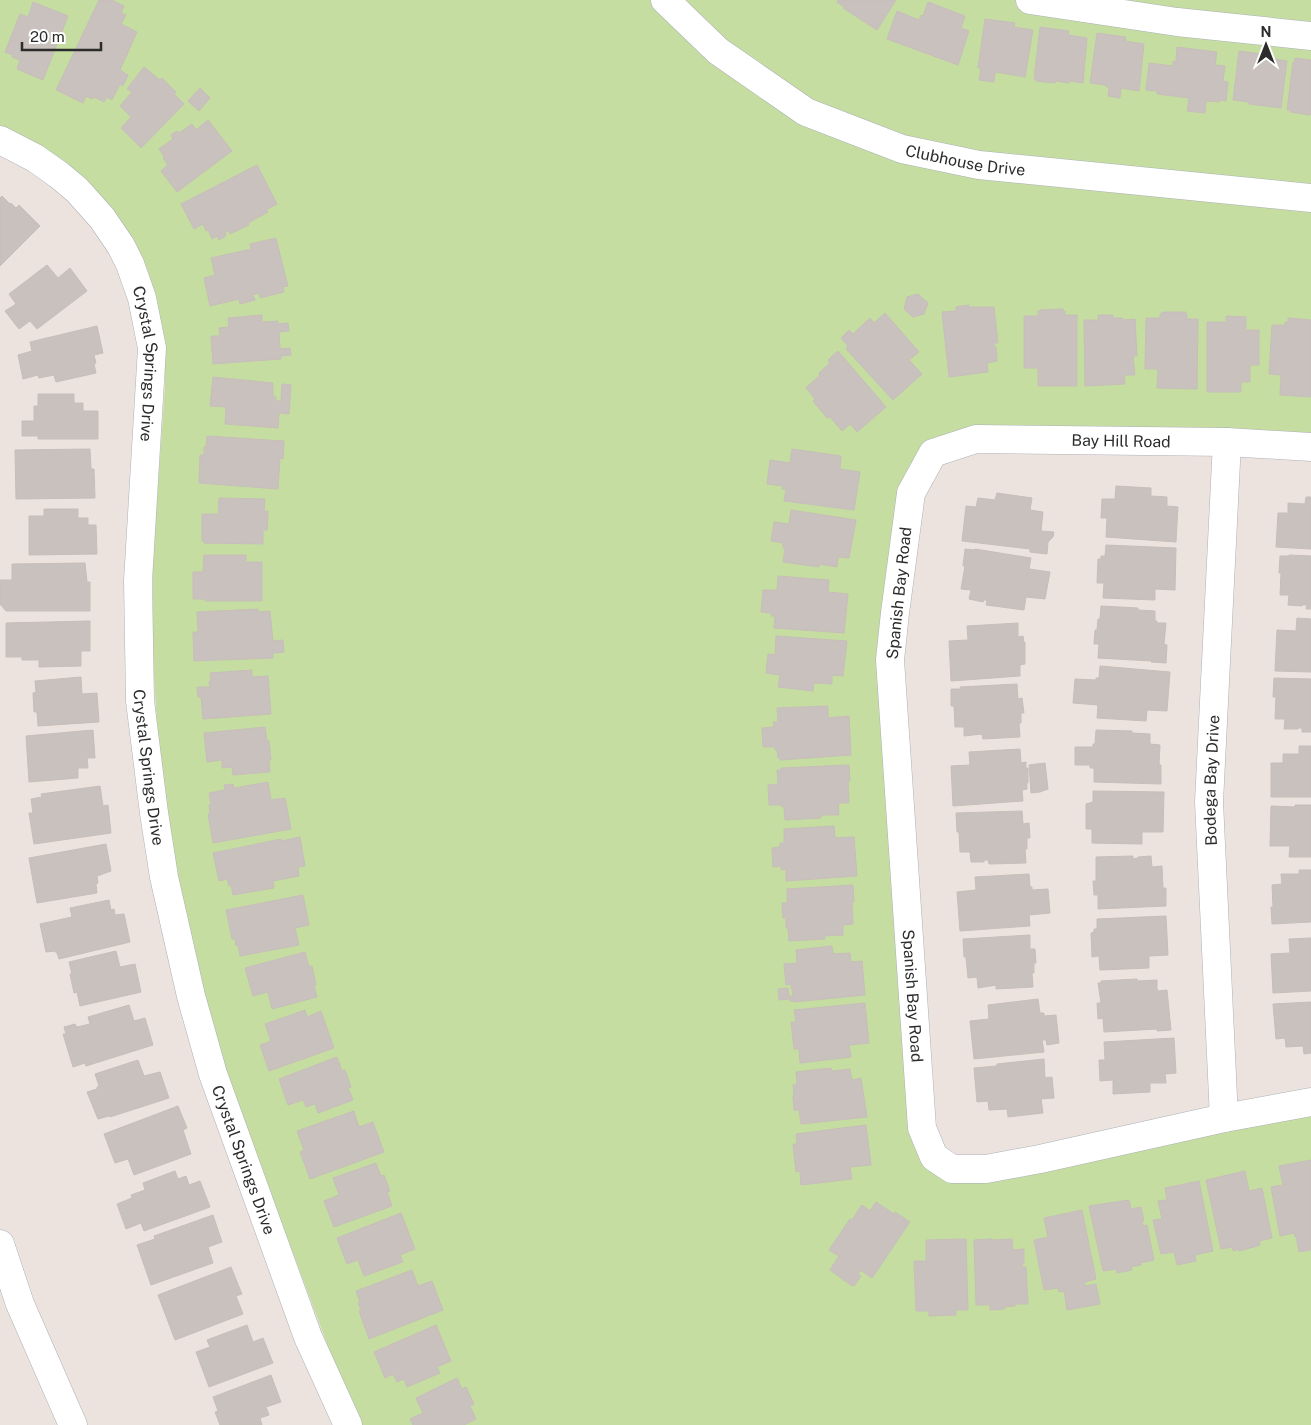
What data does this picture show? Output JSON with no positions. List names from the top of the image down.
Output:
{
  "streets": {
    "street": [
      "Clubhouse Drive",
      "Crystal Springs Drive",
      "Bay Hill Road",
      "Spanish Bay Road",
      "Bodega Bay Drive"
    ]
  },
  "crossings": [
    ["Bay Hill Road", "Spanish Bay Road"],
    ["Bay Hill Road", "Bodega Bay Drive"],
    ["Spanish Bay Road", "Bodega Bay Drive"]
  ],
  "scale_bar": "20 m",
  "north": "top"
}
